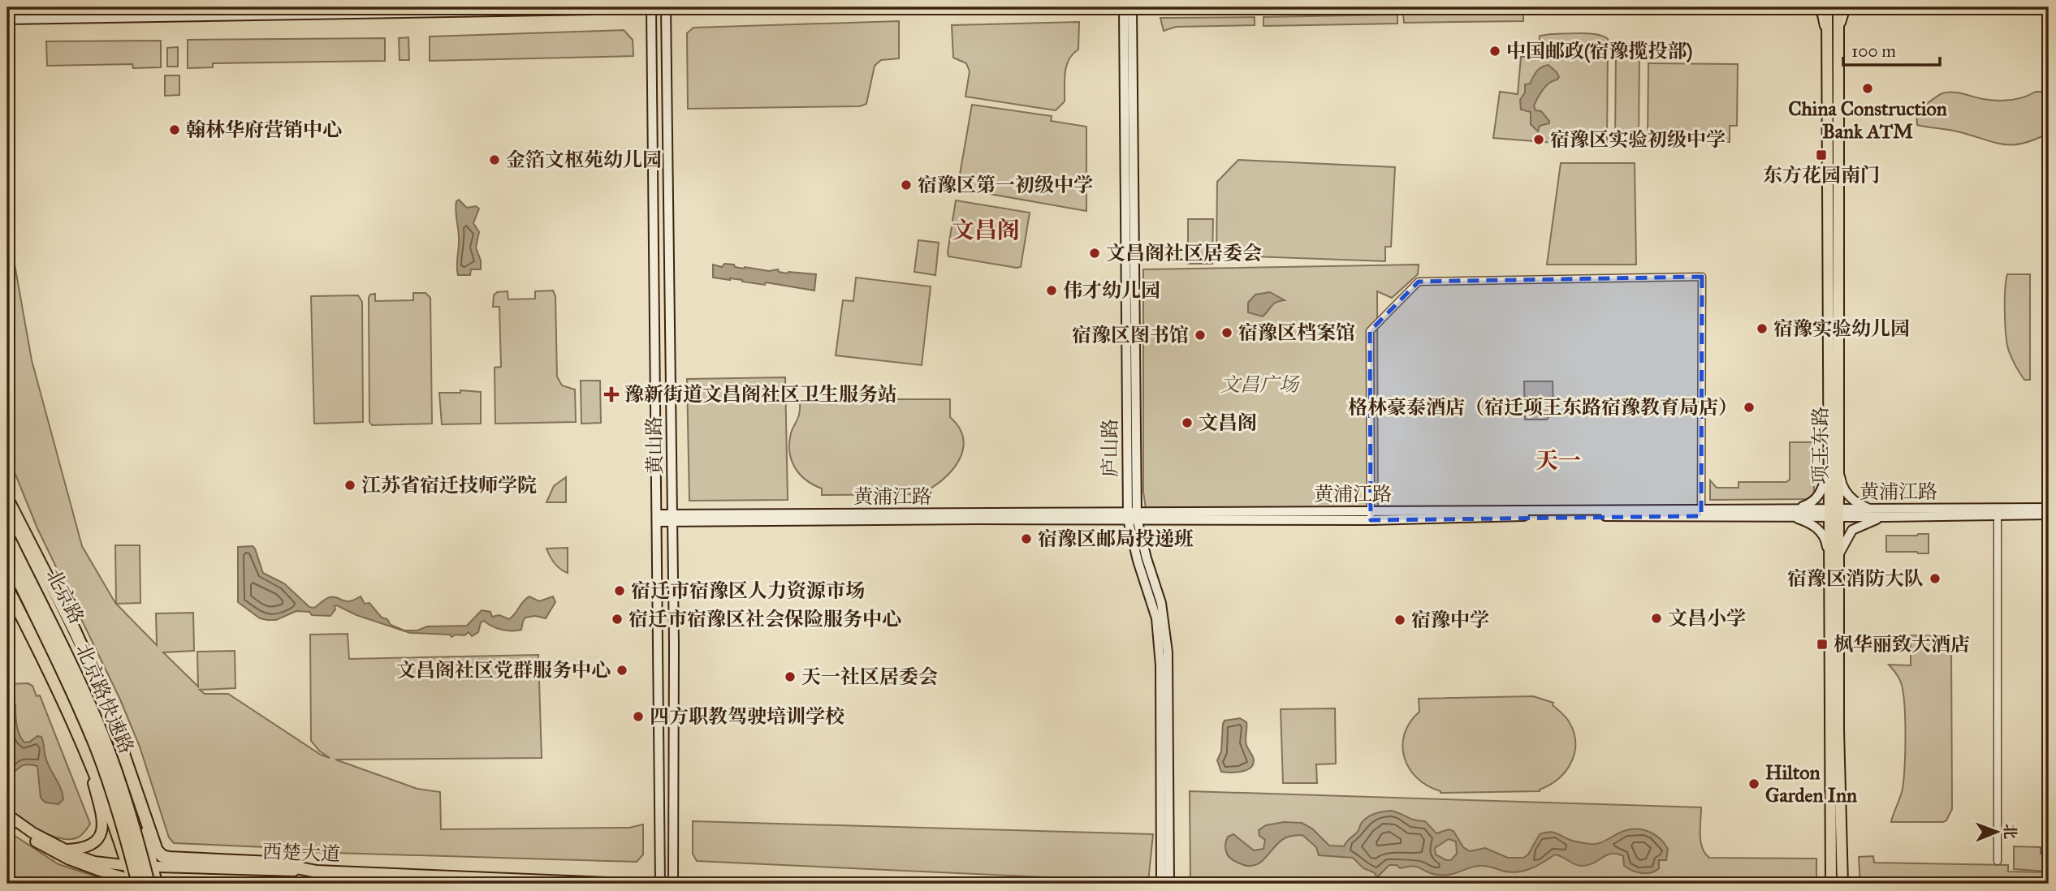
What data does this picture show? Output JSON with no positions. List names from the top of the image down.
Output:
{
  "streets": {
    "highway": ["北京路快速路", "西楚大道"],
    "main road": ["项王东路", "北京路"],
    "street": ["黄山路", "庐山路", "黄浦江路"]
  },
  "crossings": [
    ["黄山路", "黄浦江路"],
    ["项王东路", "黄浦江路"],
    ["庐山路", "黄浦江路"],
    ["北京路", "西楚大道"]
  ],
  "districts": ["文昌阁", "天一"],
  "parks": ["文昌广场"],
  "places": {
    "other": [
      "中国邮政(宿豫揽投部)",
      "China Construction Bank ATM",
      "翰林华府营销中心",
      "宿豫区实验初级中学",
      "金箔文枢苑幼儿园",
      "宿豫区第一初级中学",
      "文昌阁社区居委会",
      "伟才幼儿园",
      "宿豫实验幼儿园",
      "宿豫区档案馆",
      "宿豫区图书馆",
      "格林豪泰酒店（宿迁项王东路宿豫教育局店）",
      "文昌阁",
      "江苏省宿迁技师学院",
      "宿豫区邮局投递班",
      "宿豫区消防大队",
      "宿迁市宿豫区人力资源市场",
      "文昌小学",
      "宿迁市宿豫区社会保险服务中心",
      "宿豫中学",
      "文昌阁社区党群服务中心",
      "天一社区居委会",
      "四方职教驾驶培训学校",
      "Hilton Garden Inn"
    ],
    "transit": ["东方花园南门", "枫华丽致大酒店"],
    "health": ["豫新街道文昌阁社区卫生服务站"]
  },
  "scale_bar": "100 m",
  "north": "right"
}
